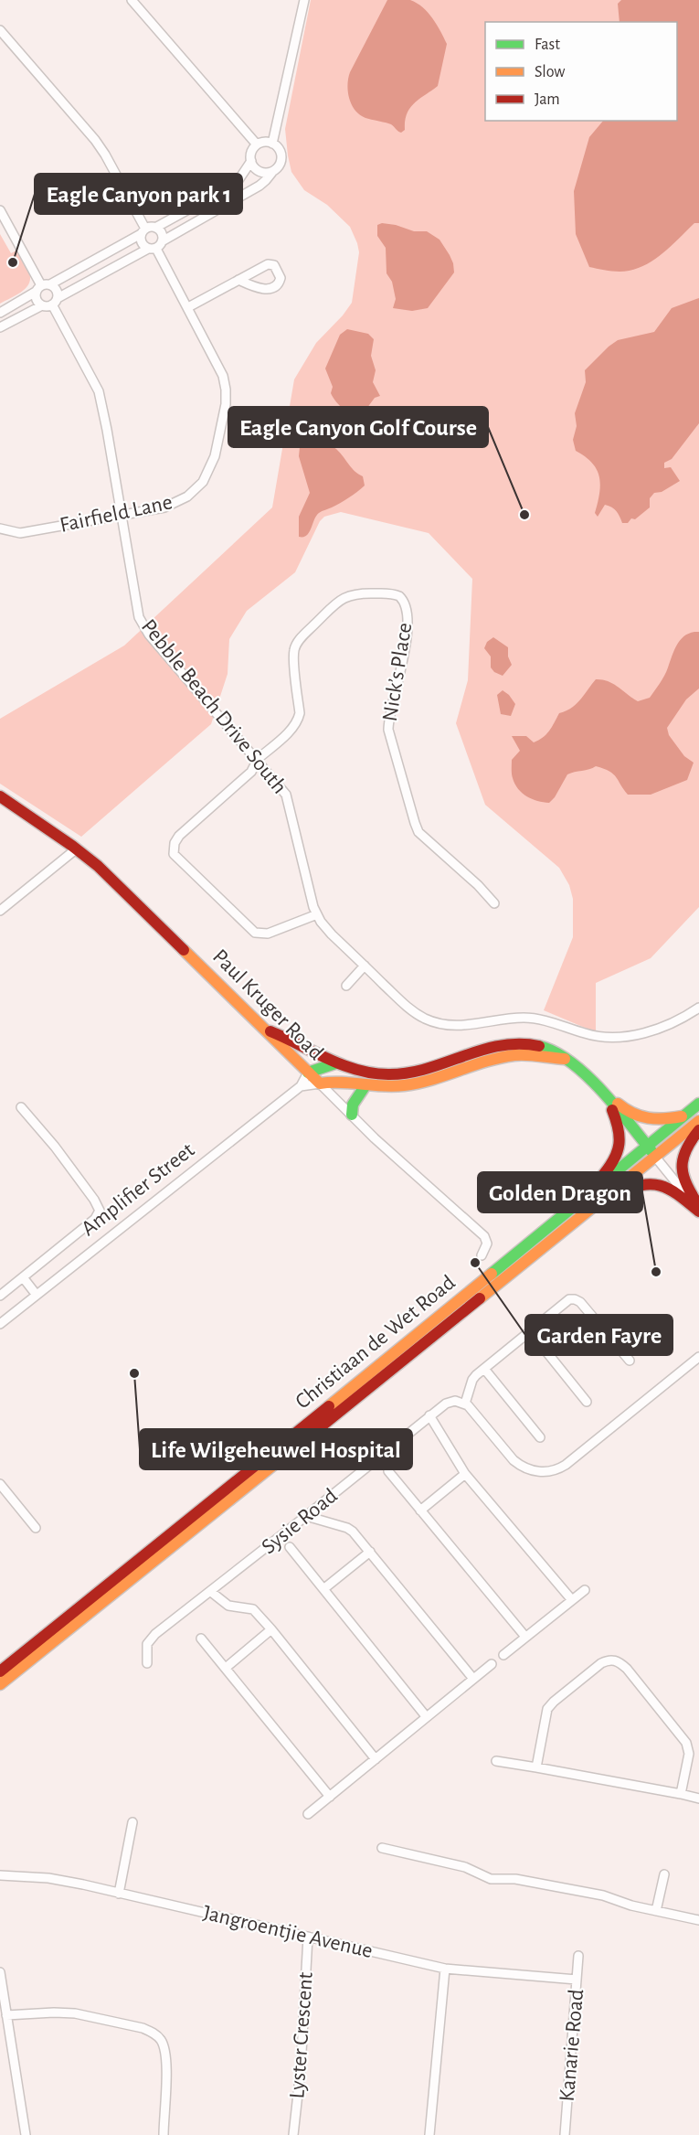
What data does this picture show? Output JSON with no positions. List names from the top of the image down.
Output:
{
  "streets": {
    "main road": ["Paul Kruger Road", "Christiaan de Wet Road"],
    "street": [
      "Fairfield Lane",
      "Nick’s Place",
      "Pebble Beach Drive South",
      "Amplifier Street",
      "Sysie Road",
      "Jangroentjie Avenue",
      "Lyster Crescent",
      "Kanarie Road"
    ]
  },
  "crossings": [
    ["Fairfield Lane", "Pebble Beach Drive South"],
    ["Nick’s Place", "Pebble Beach Drive South"],
    ["Paul Kruger Road", "Amplifier Street"],
    ["Jangroentjie Avenue", "Lyster Crescent"],
    ["Jangroentjie Avenue", "Kanarie Road"]
  ],
  "places": [
    "Eagle Canyon park 1",
    "Eagle Canyon Golf Course",
    "Garden Fayre",
    "Golden Dragon",
    "Life Wilgeheuwel Hospital"
  ],
  "legend": ["Fast", "Slow", "Jam"]
}
